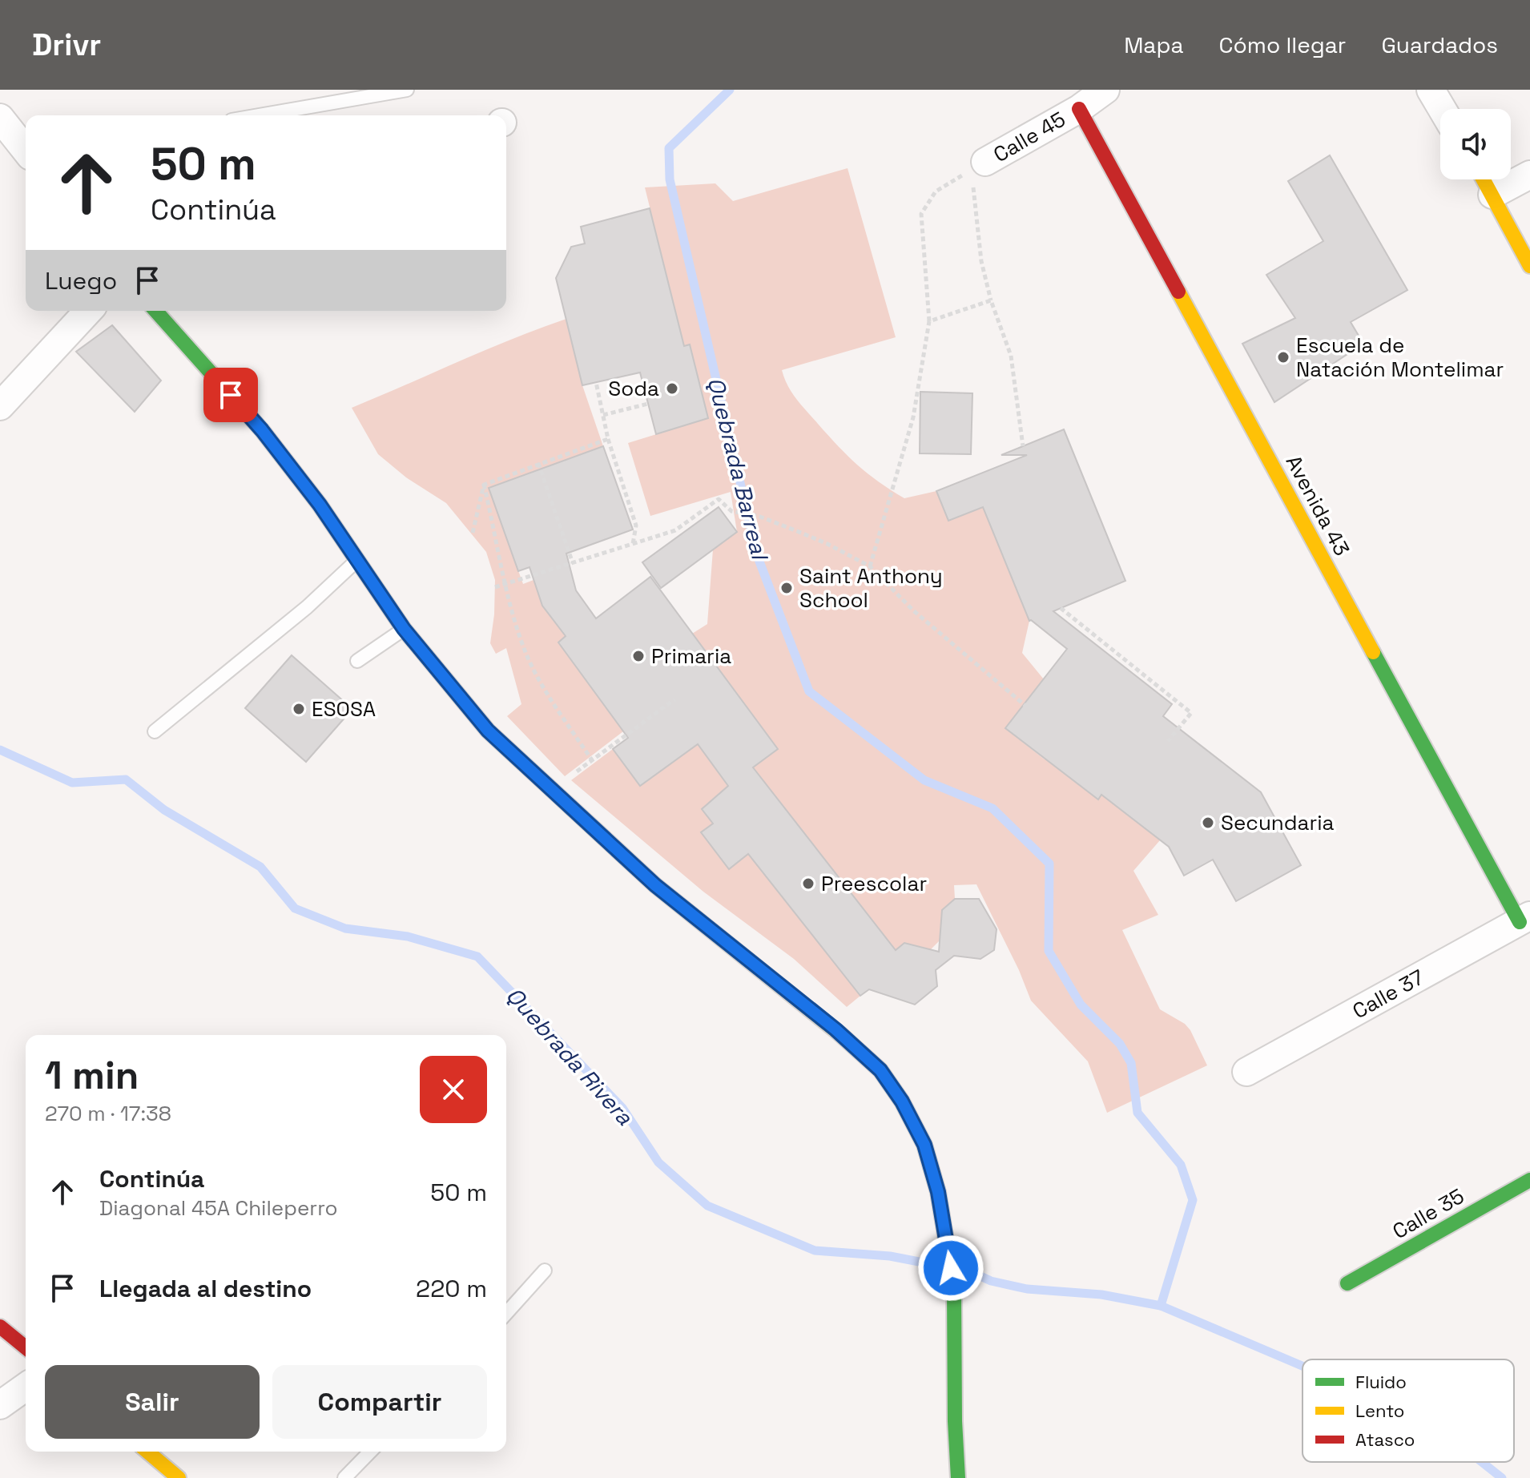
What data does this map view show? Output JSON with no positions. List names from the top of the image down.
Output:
{
  "streets": {
    "street": [
      "Calle 45",
      "Avenida 43",
      "Calle 37",
      "Calle 35"
    ]
  },
  "crossings": [
    ["Calle 45", "Avenida 43"],
    ["Avenida 43", "Calle 37"]
  ],
  "water": ["Quebrada Barreal", "Quebrada Rivera"],
  "places": [
    "Escuela de Natación Montelimar",
    "Soda",
    "Saint Anthony School",
    "Primaria",
    "ESOSA",
    "Secundaria",
    "Preescolar"
  ],
  "legend": ["Fluido", "Lento", "Atasco"],
  "page": {
    "header": "Drivr",
    "nav": ["Mapa", "Cómo llegar", "Guardados"],
    "turn": ["50 m", "Continúa"],
    "then": "Luego",
    "heading": ["1 min", "270 m · 17:38"],
    "list": [
      {
        "name": "Continúa",
        "note": "Diagonal 45A Chileperro",
        "value": "50 m"
      },
      {
        "name": "Llegada al destino",
        "value": "220 m"
      }
    ],
    "buttons": ["Salir", "Compartir"]
  }
}
